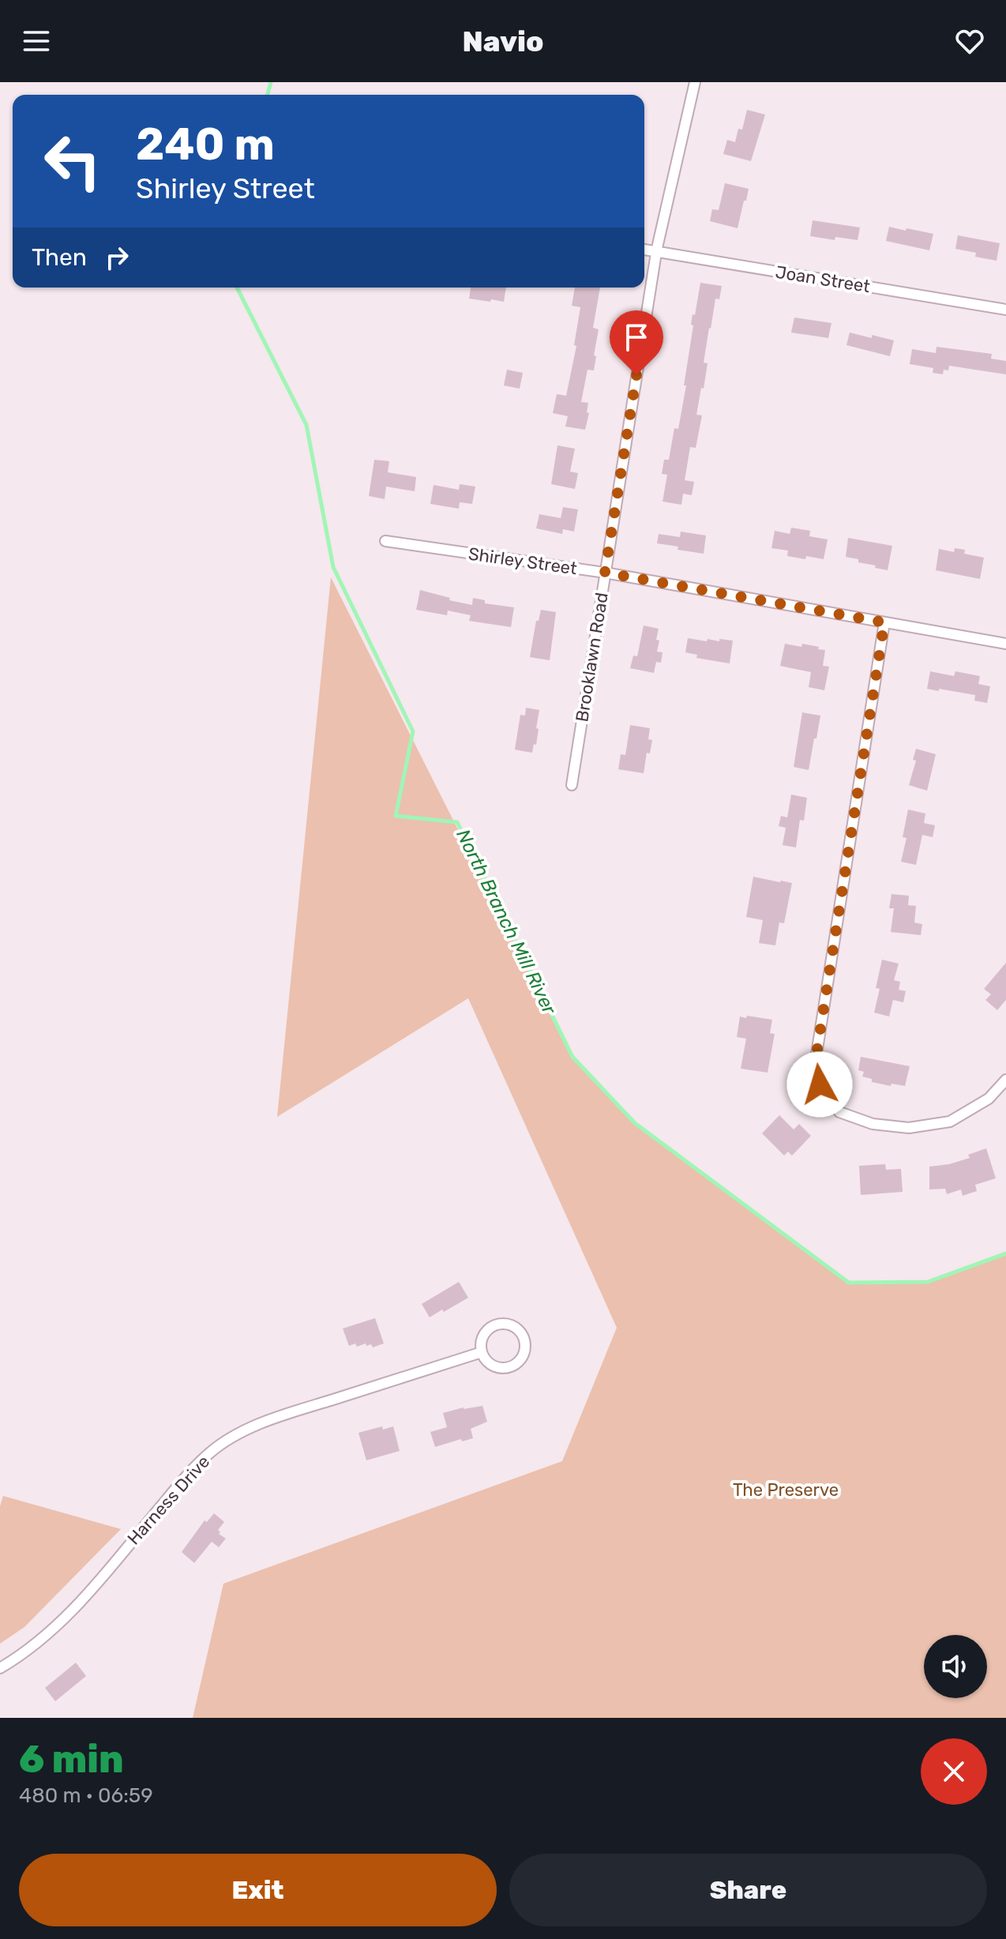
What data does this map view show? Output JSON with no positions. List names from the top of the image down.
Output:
{
  "streets": {
    "street": [
      "Joan Street",
      "Shirley Street",
      "Brooklawn Road",
      "Harness Drive"
    ]
  },
  "crossings": [
    ["Joan Street", "Brooklawn Road"],
    ["Shirley Street", "Brooklawn Road"]
  ],
  "water": ["North Branch Mill River"],
  "parks": ["The Preserve"],
  "page": {
    "header": "Navio",
    "turn": ["240 m", "Shirley Street"],
    "then": "Then",
    "heading": ["6 min", "480 m · 06:59"],
    "buttons": ["Exit", "Share"]
  }
}
